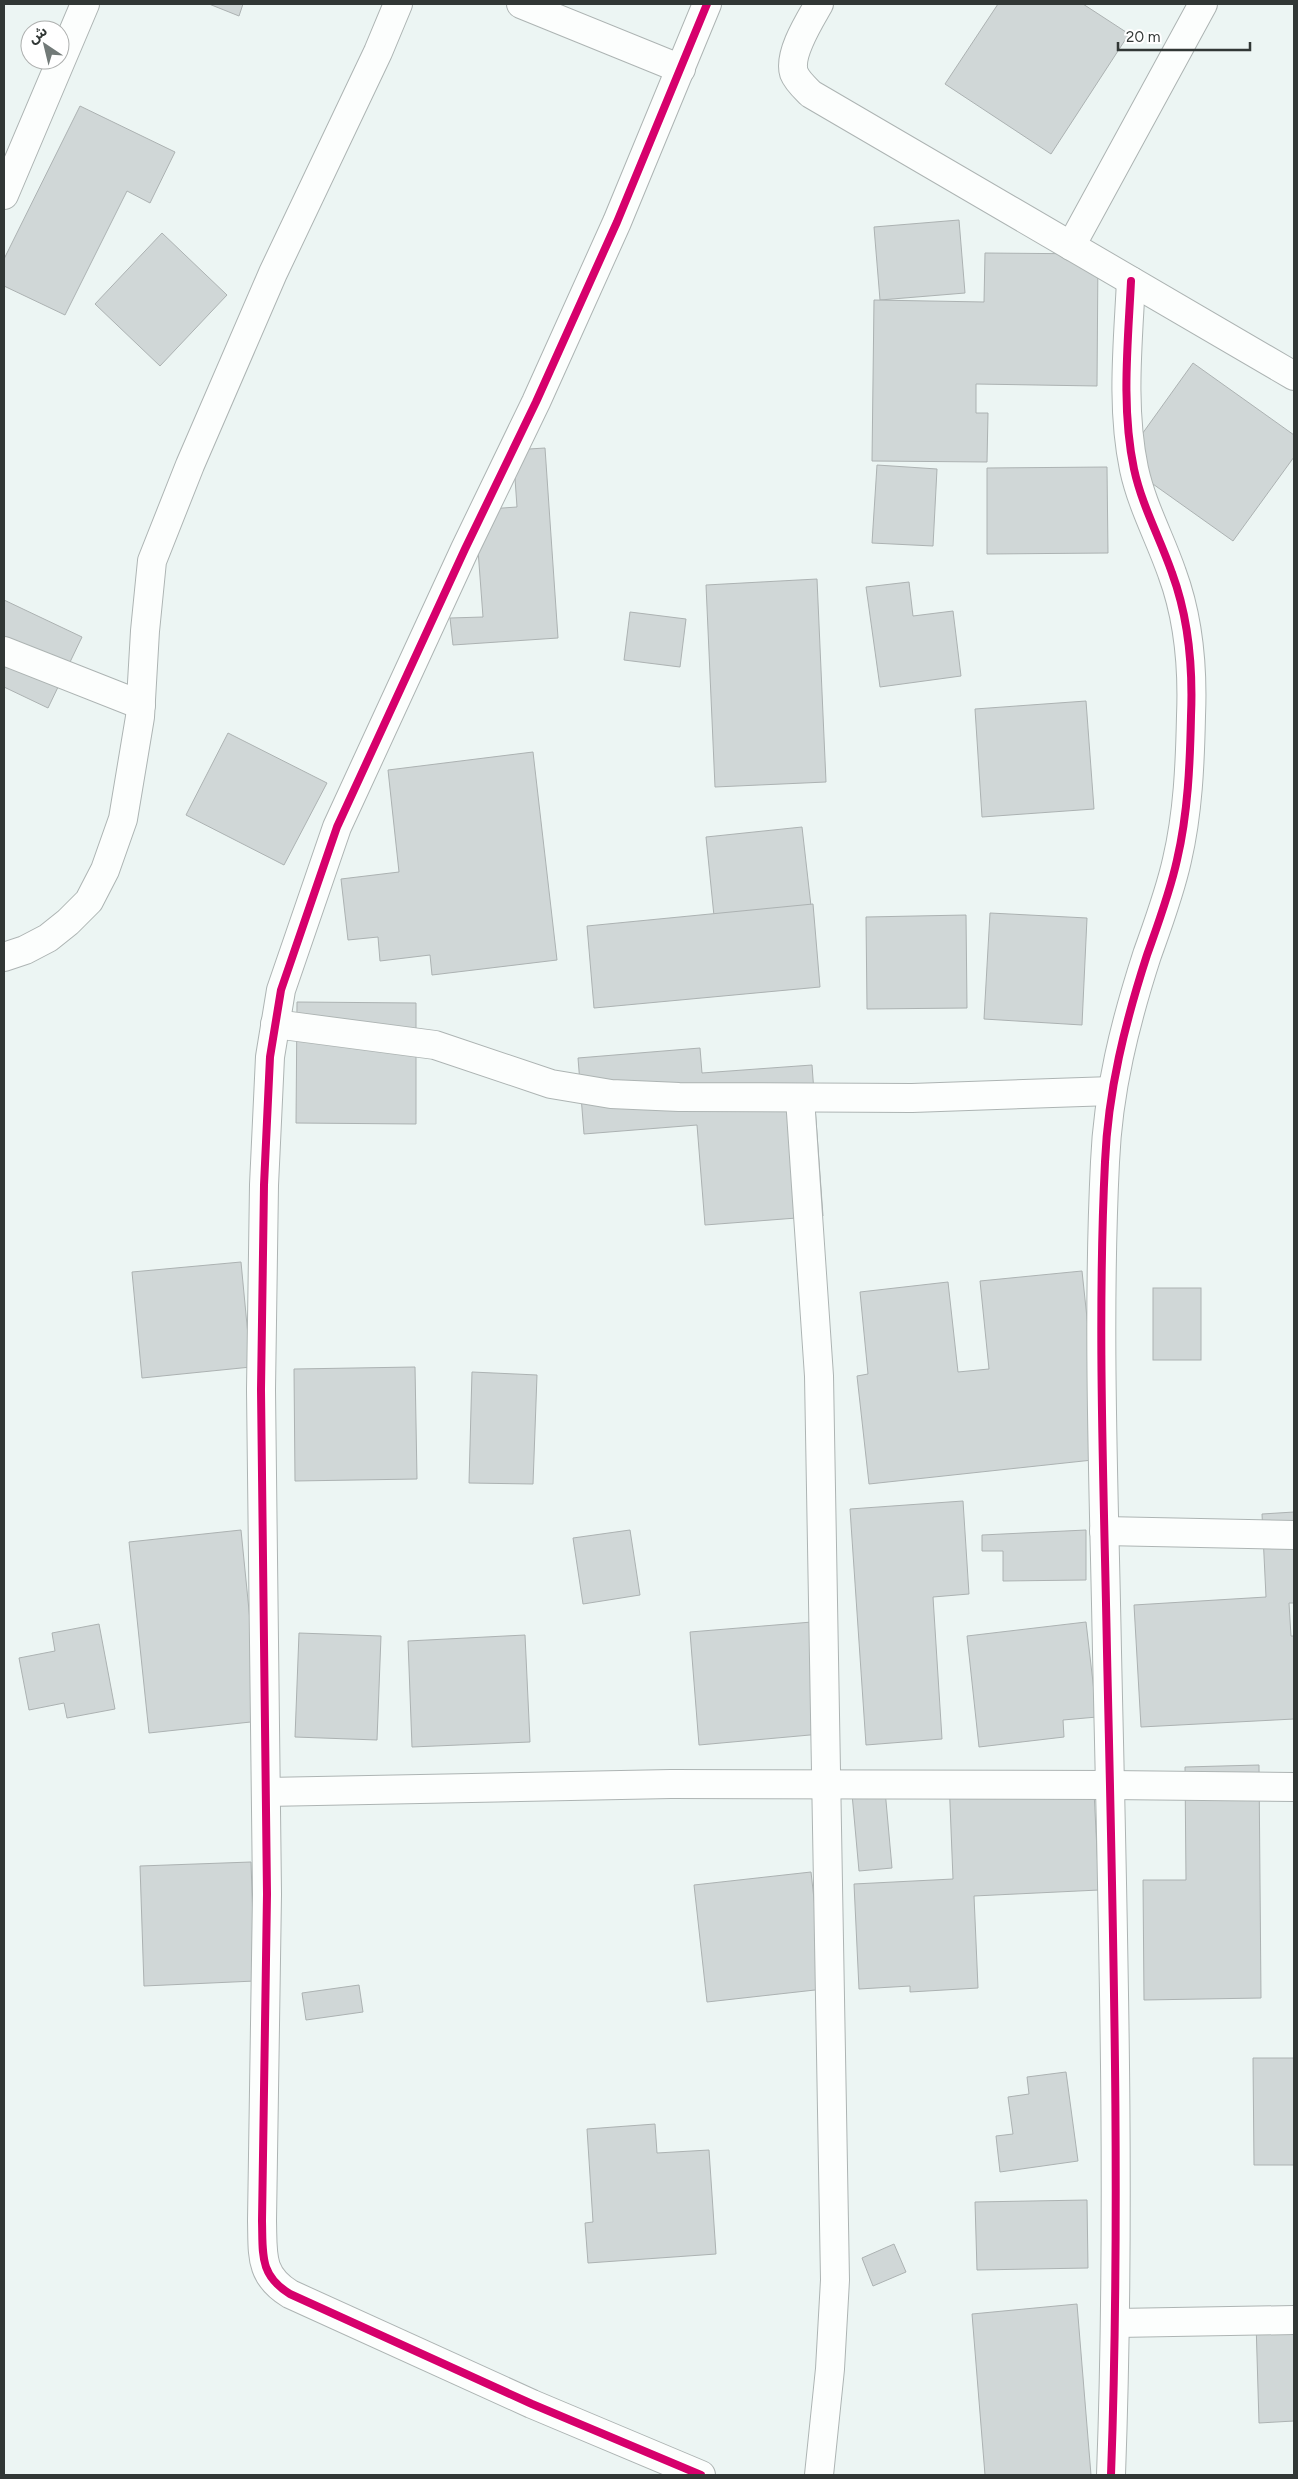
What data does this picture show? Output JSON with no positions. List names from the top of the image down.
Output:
{
  "scale_bar": "20 m",
  "north": "top left"
}
